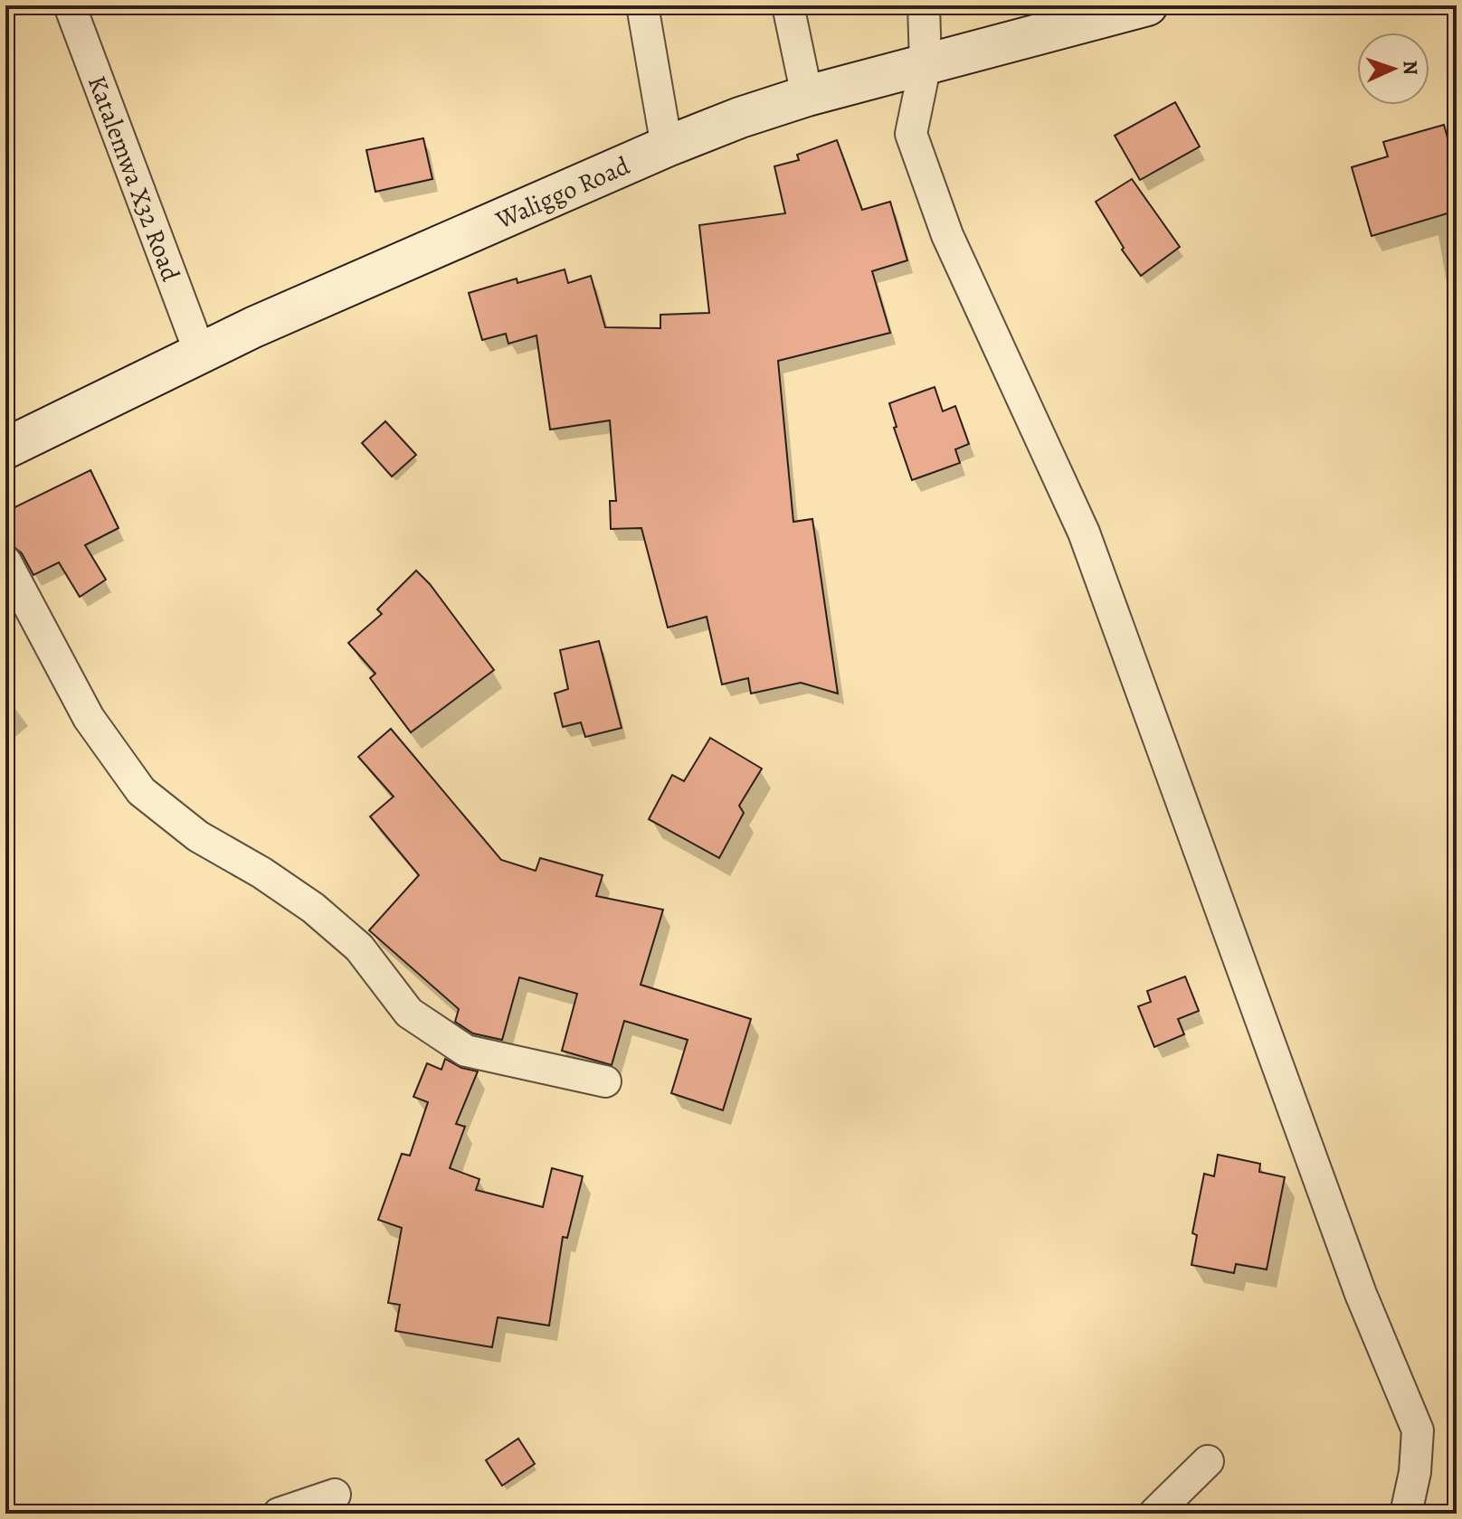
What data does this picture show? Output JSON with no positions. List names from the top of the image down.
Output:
{
  "streets": {
    "street": ["Katalemwa X32 Road", "Waliggo Road"]
  },
  "crossings": [
    ["Katalemwa X32 Road", "Waliggo Road"]
  ],
  "north": "right"
}
